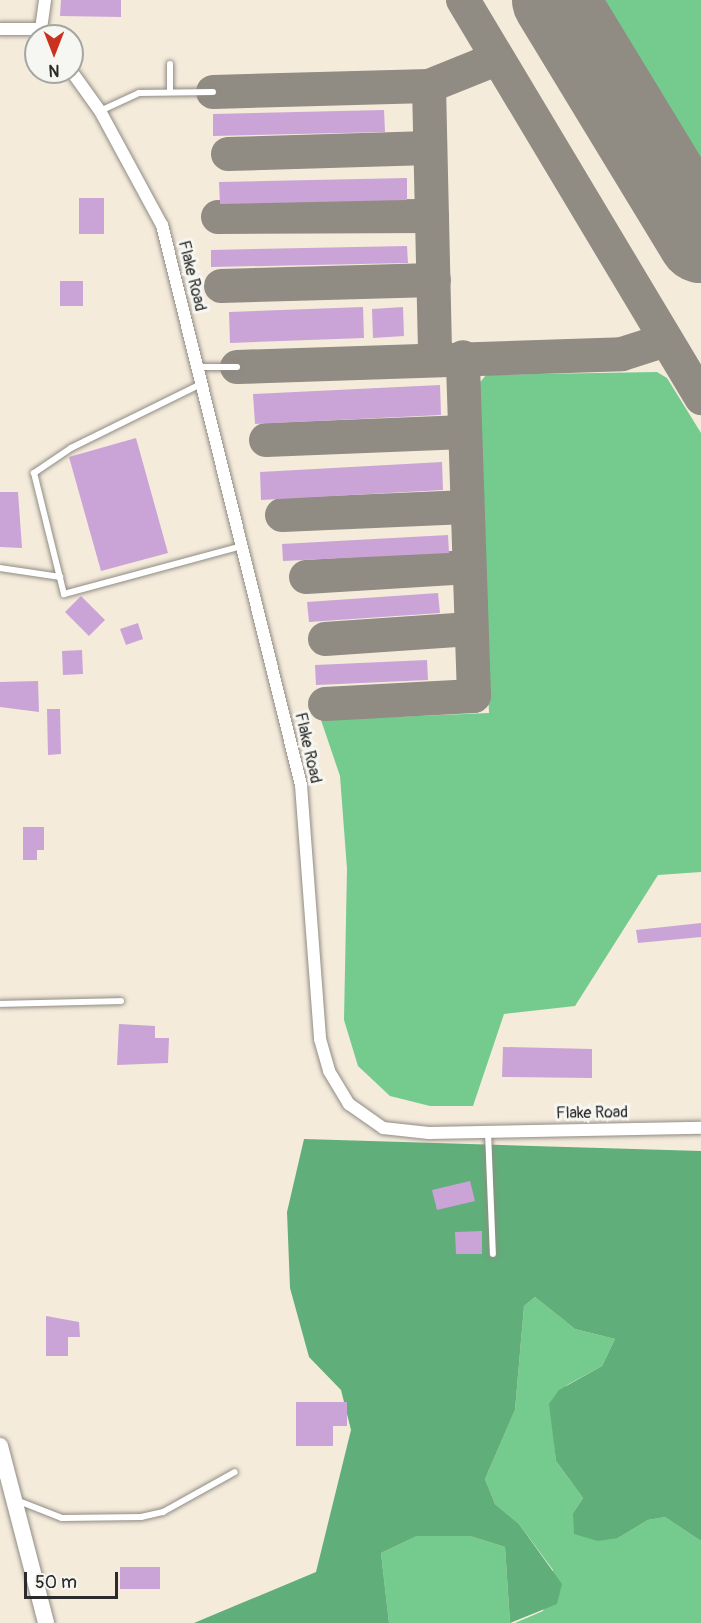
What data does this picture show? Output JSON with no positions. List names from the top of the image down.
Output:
{
  "streets": {
    "street": ["Flake Road"]
  },
  "scale_bar": "50 m",
  "north": "bottom"
}
